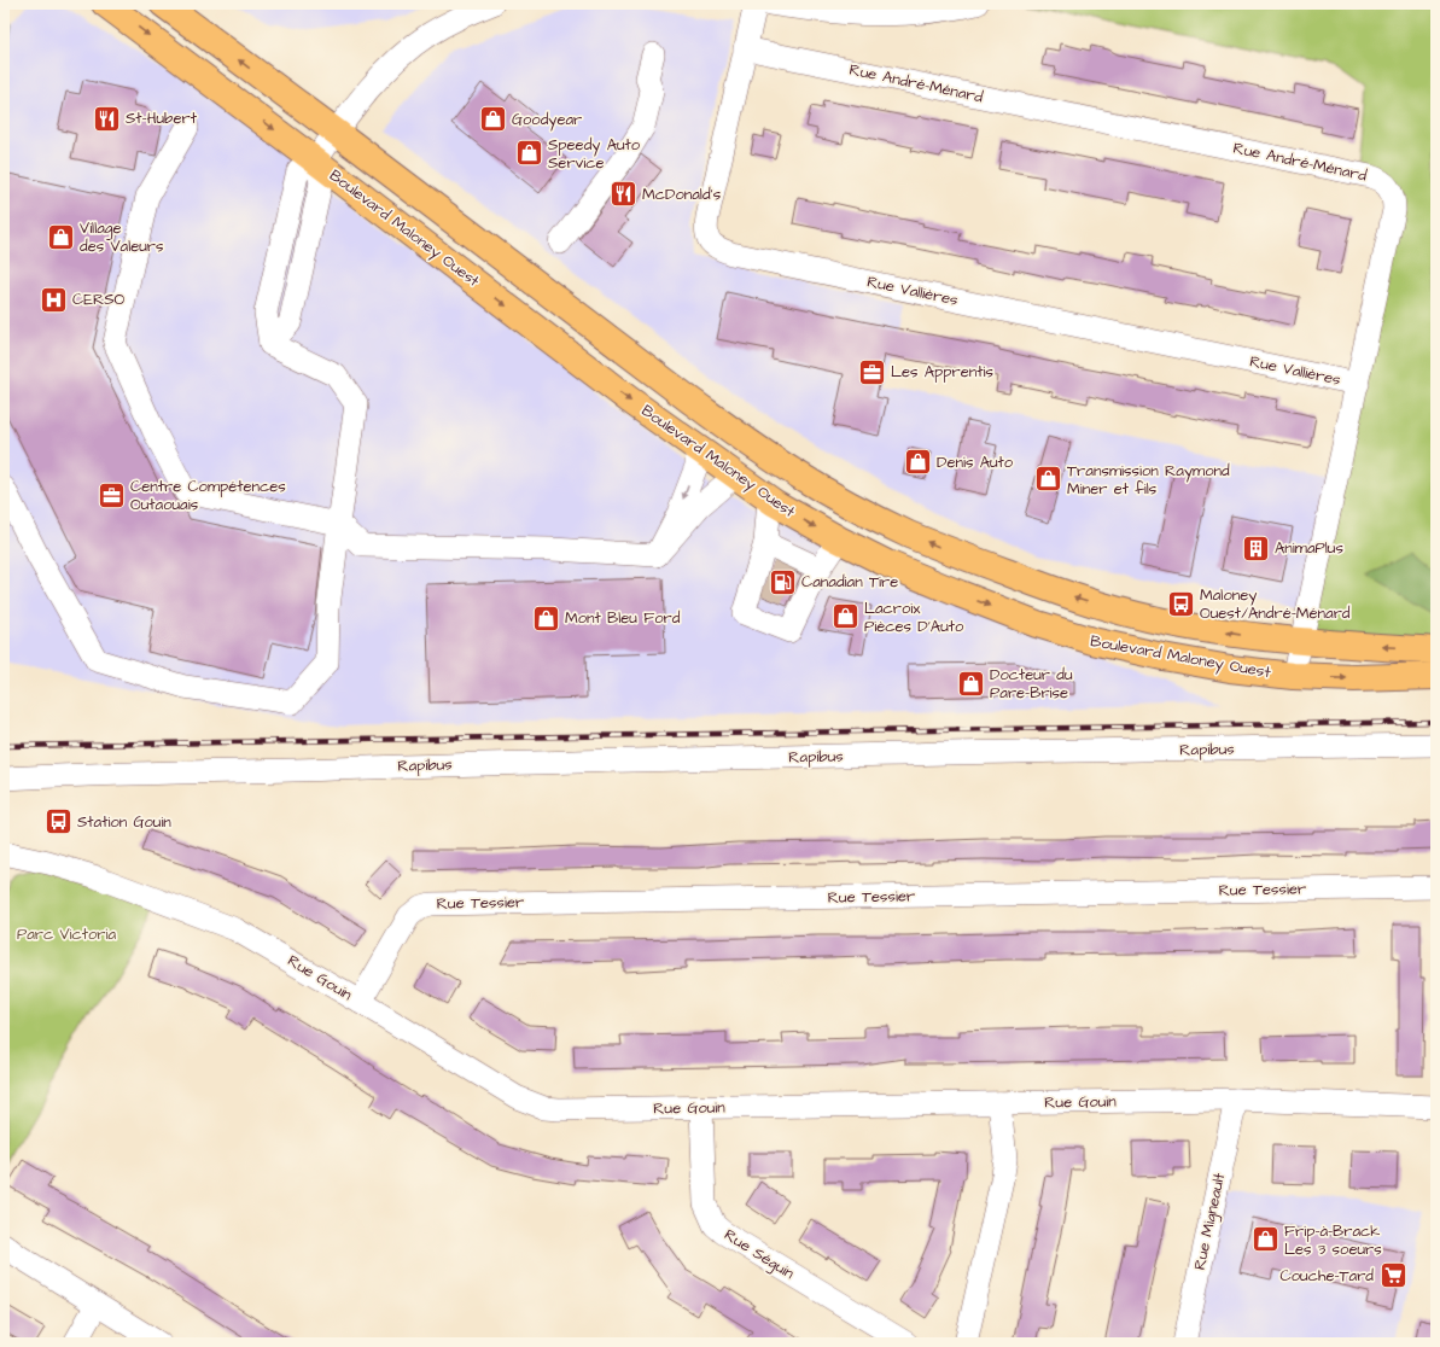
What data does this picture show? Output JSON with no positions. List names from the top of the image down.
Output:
{
  "streets": {
    "main road": ["Boulevard Maloney Ouest"],
    "street": [
      "Rue André-Ménard",
      "Rue Vallières",
      "Rapibus",
      "Rue Tessier",
      "Rue Gouin",
      "Rue Migneault",
      "Rue Séguin"
    ]
  },
  "crossings": [
    ["Rue André-Ménard", "Boulevard Maloney Ouest"],
    ["Rue André-Ménard", "Rue Vallières"],
    ["Rue Tessier", "Rue Gouin"],
    ["Rue Gouin", "Rue Migneault"],
    ["Rue Gouin", "Rue Séguin"]
  ],
  "parks": ["Parc Victoria"],
  "places": {
    "restaurant": ["St-Hubert", "McDonald's"],
    "shop": [
      "Goodyear",
      "Speedy Auto Service",
      "Village des Valeurs",
      "Denis Auto",
      "Transmission Raymond Miner et fils",
      "Lacroix Pièces D'Auto",
      "Mont Bleu Ford",
      "Docteur du Pare-Brise",
      "Frip-à-Brack Les 3 soeurs"
    ],
    "hospital": ["CERSO"],
    "office": ["Les Apprentis", "Centre Compétences Outaouais"],
    "building": ["AnimaPlus"],
    "fuel station": ["Canadian Tire"],
    "bus stop": ["Maloney Ouest/André-Ménard", "Station Gouin"],
    "supermarket": ["Couche-Tard"]
  }
}
